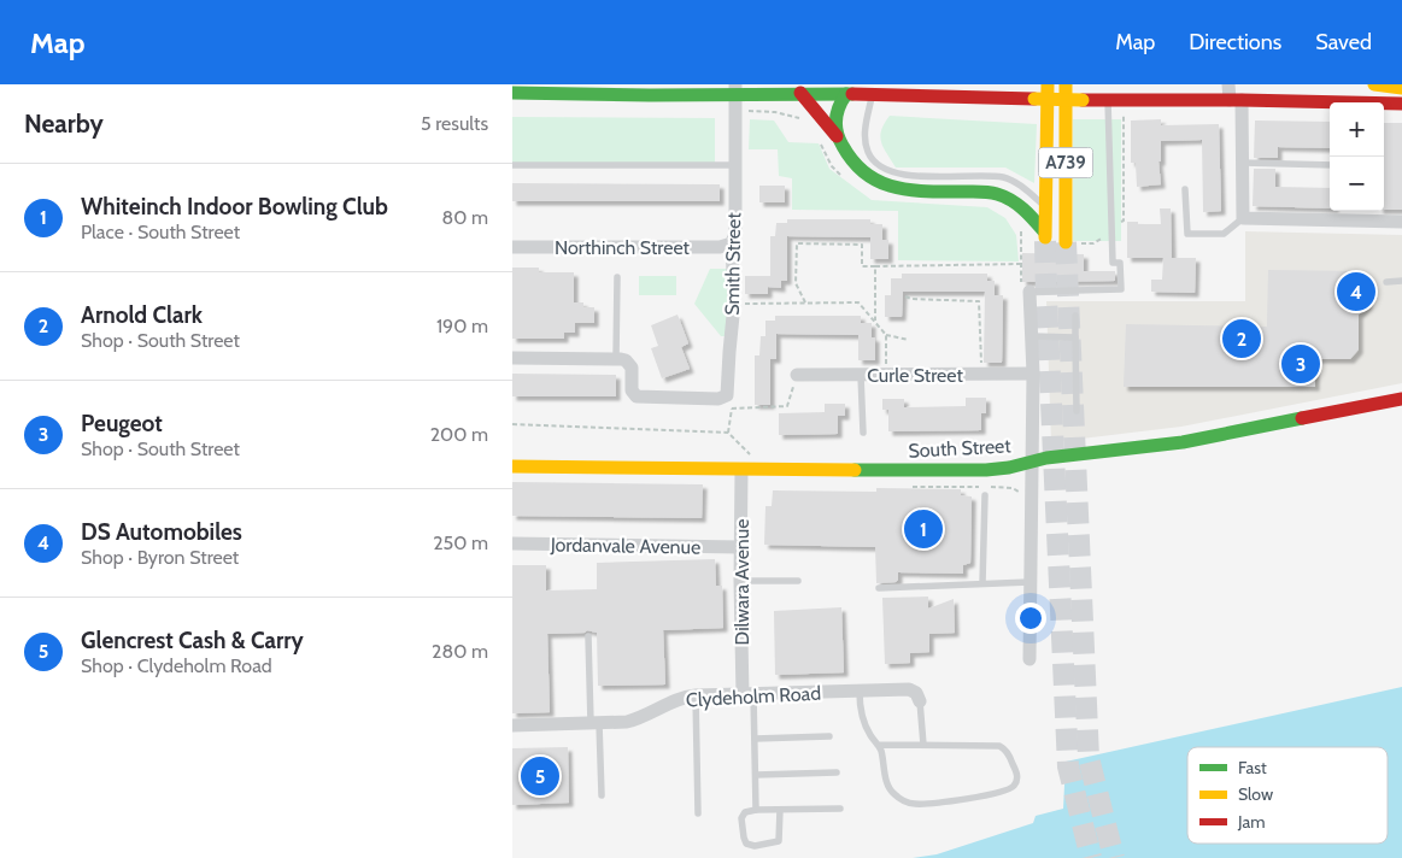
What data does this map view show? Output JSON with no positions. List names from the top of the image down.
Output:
{
  "streets": {
    "street": [
      "A739",
      "Northinch Street",
      "Smith Street",
      "Curle Street",
      "South Street",
      "Jordanvale Avenue",
      "Dilwara Avenue",
      "Clydeholm Road"
    ]
  },
  "crossings": [
    ["Northinch Street", "Smith Street"],
    ["South Street", "Dilwara Avenue"],
    ["Jordanvale Avenue", "Dilwara Avenue"],
    ["Dilwara Avenue", "Clydeholm Road"]
  ],
  "legend": ["Fast", "Slow", "Jam"],
  "page": {
    "header": "Map",
    "nav": ["Map", "Directions", "Saved"],
    "heading": ["Nearby", "5 results"],
    "map_buttons": ["+", "−"],
    "list": [
      {
        "mark": "1",
        "name": "Whiteinch Indoor Bowling Club",
        "note": "Place · South Street",
        "value": "80 m"
      },
      {
        "mark": "2",
        "name": "Arnold Clark",
        "note": "Shop · South Street",
        "value": "190 m"
      },
      {
        "mark": "3",
        "name": "Peugeot",
        "note": "Shop · South Street",
        "value": "200 m"
      },
      {
        "mark": "4",
        "name": "DS Automobiles",
        "note": "Shop · Byron Street",
        "value": "250 m"
      },
      {
        "mark": "5",
        "name": "Glencrest Cash & Carry",
        "note": "Shop · Clydeholm Road",
        "value": "280 m"
      }
    ],
    "pins": [
      "4",
      "2",
      "3",
      "1",
      "5"
    ]
  }
}
